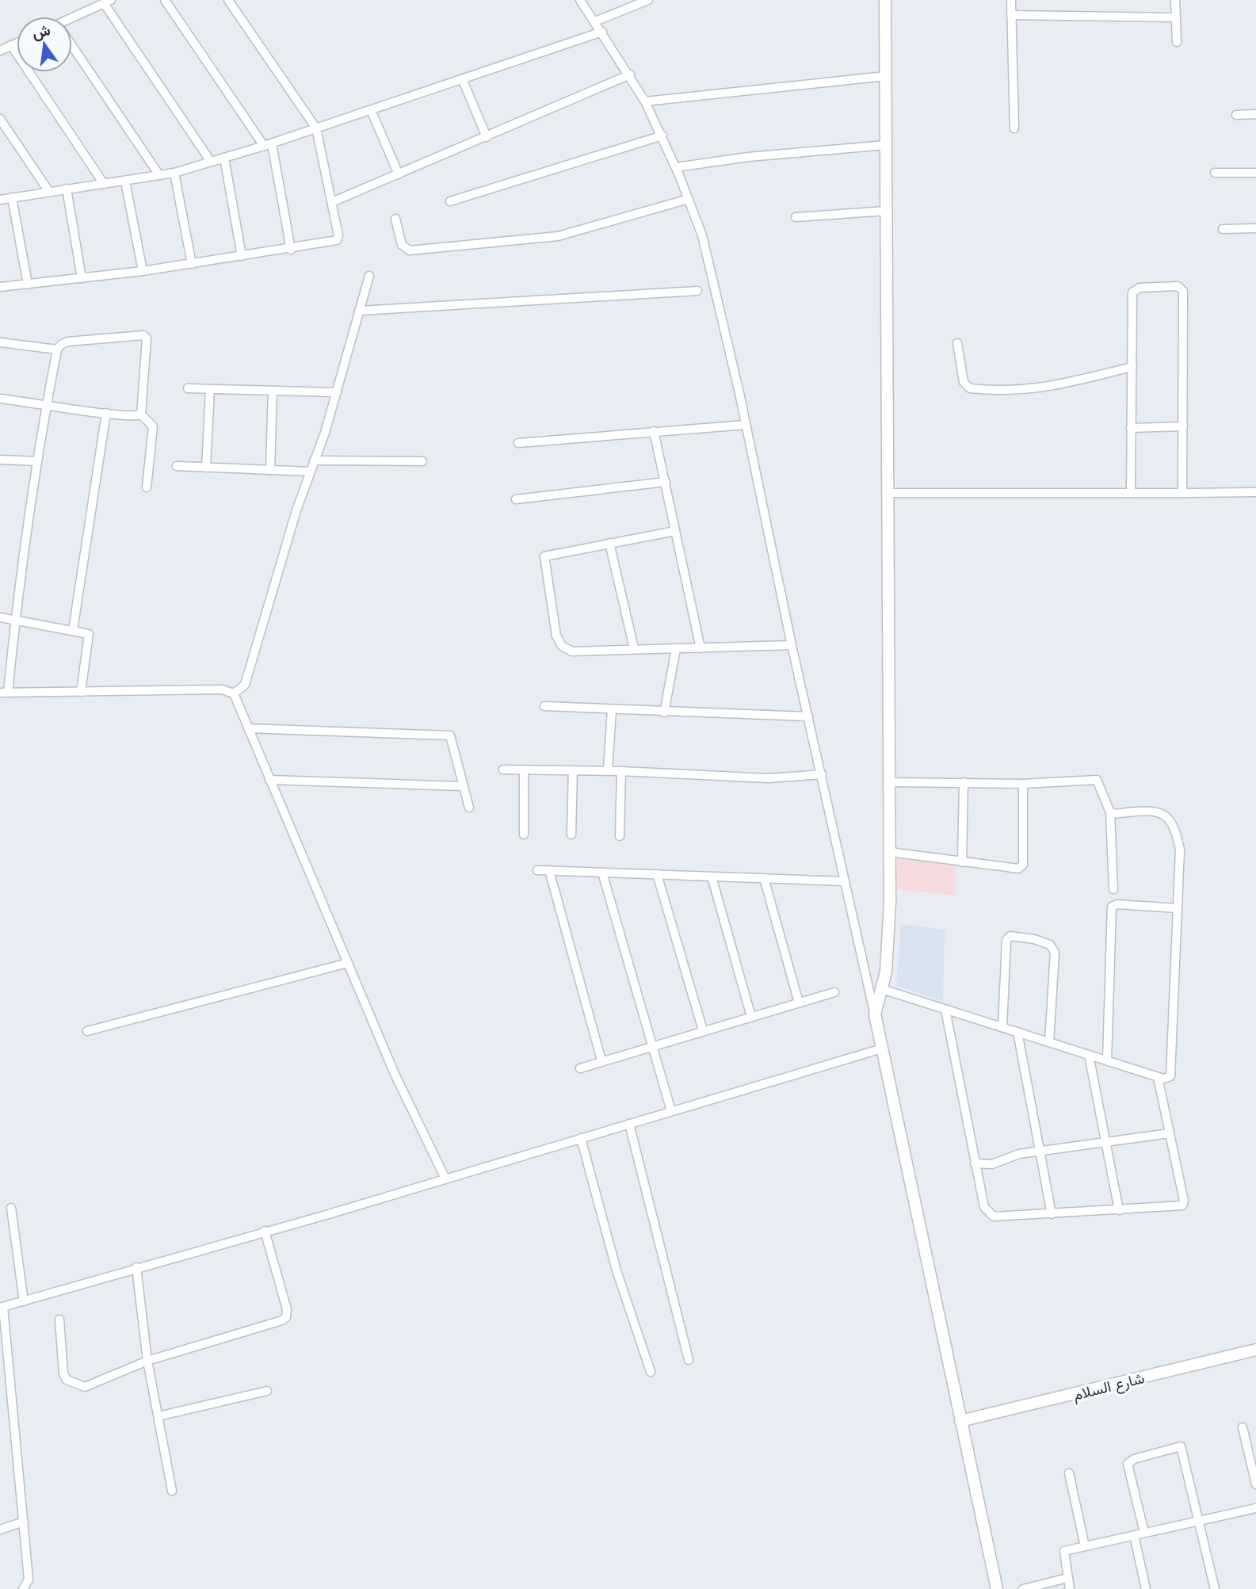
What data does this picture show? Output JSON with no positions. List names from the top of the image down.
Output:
{
  "streets": {
    "main road": ["شارع السلام"]
  },
  "north": "top"
}
